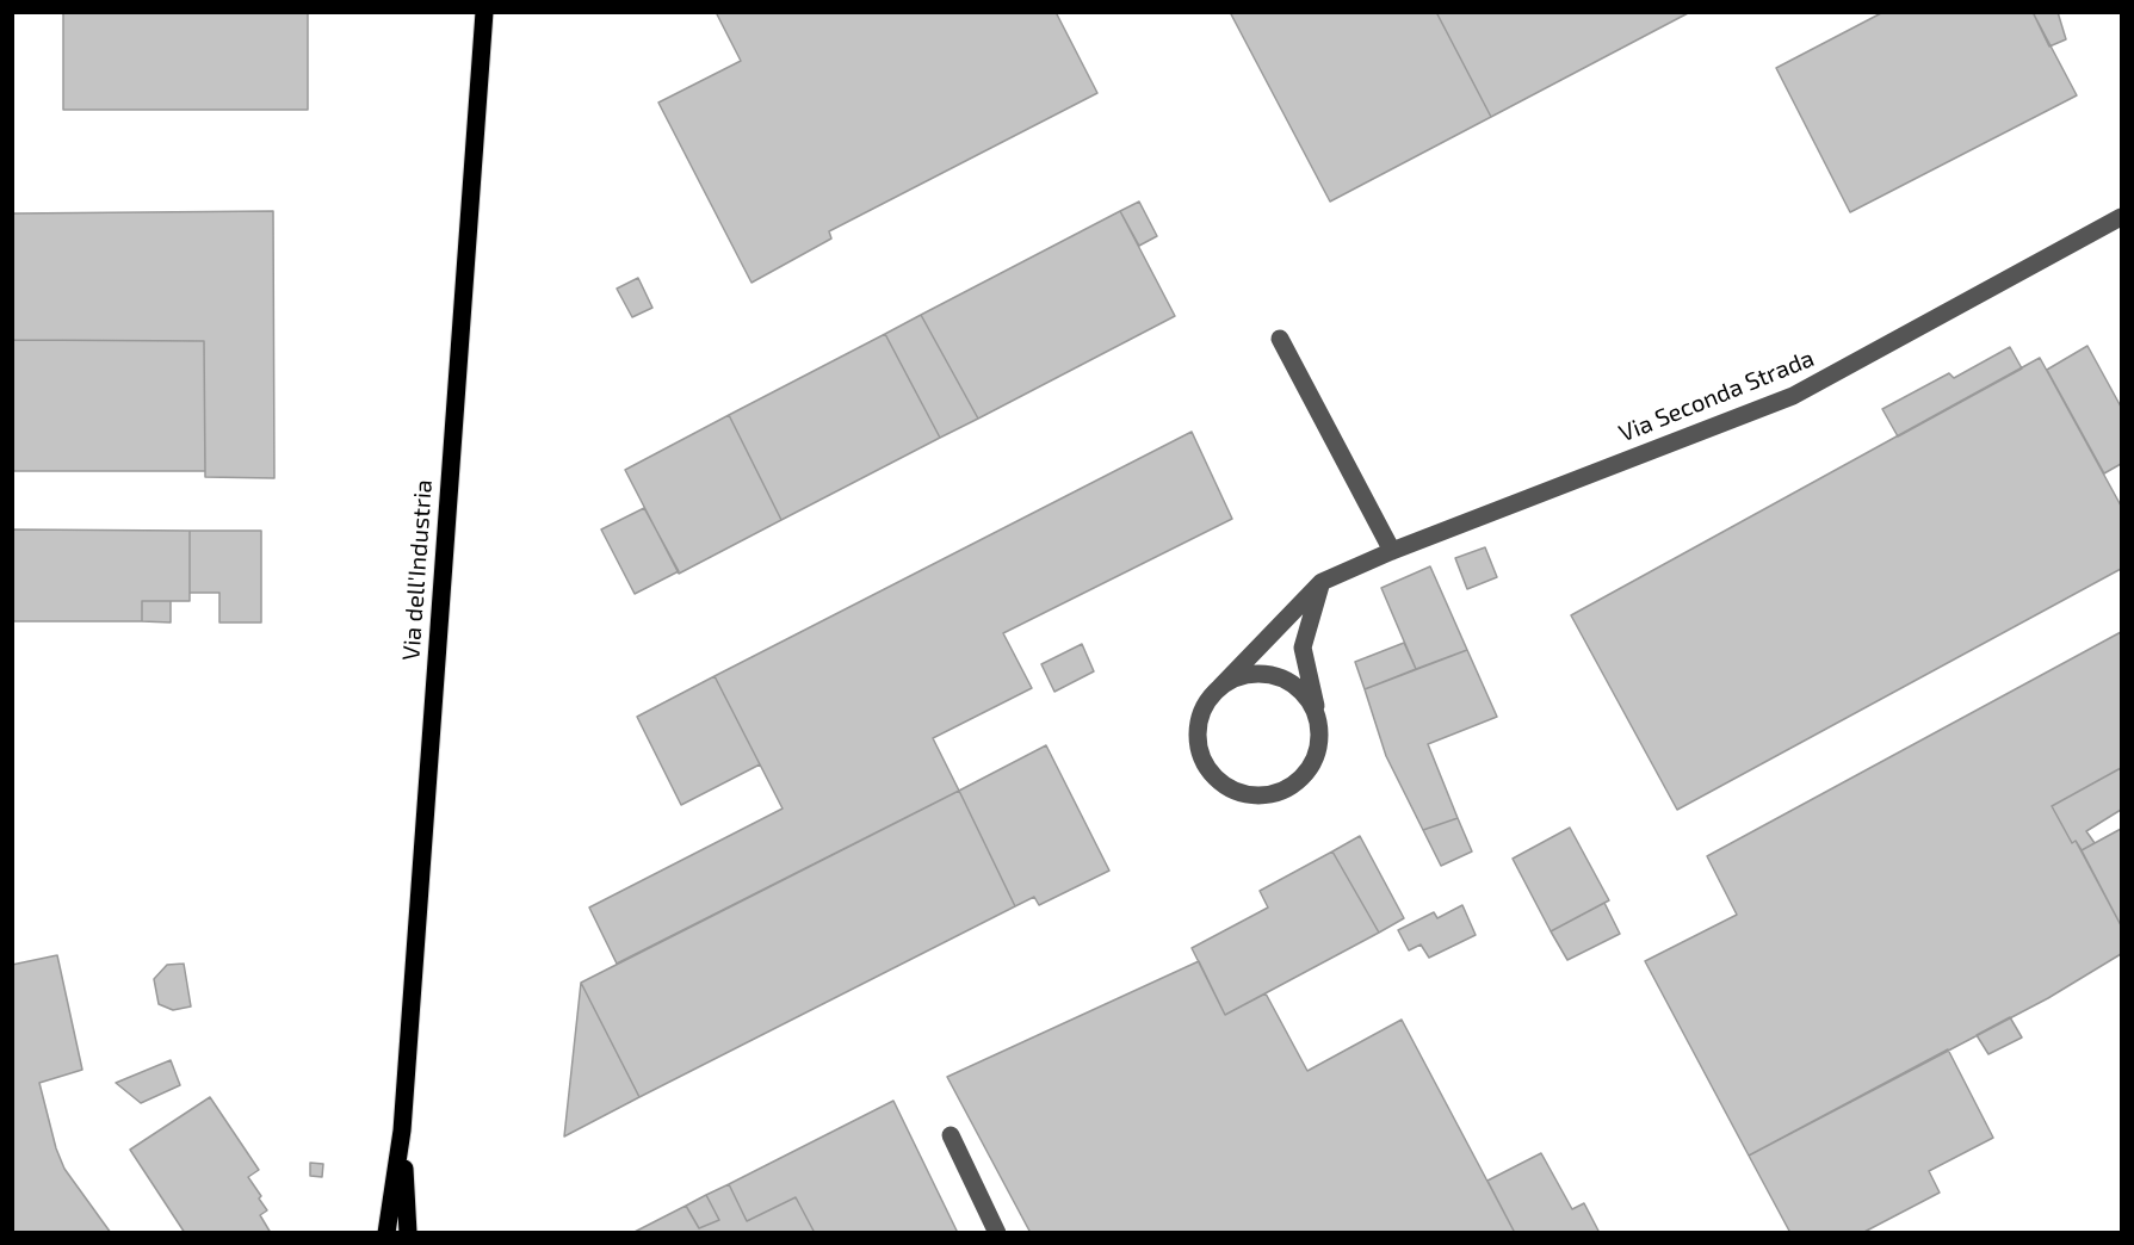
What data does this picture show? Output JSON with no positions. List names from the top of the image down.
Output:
{
  "streets": {
    "main road": ["Via dell'Industria"],
    "street": ["Via Seconda Strada"]
  }
}
